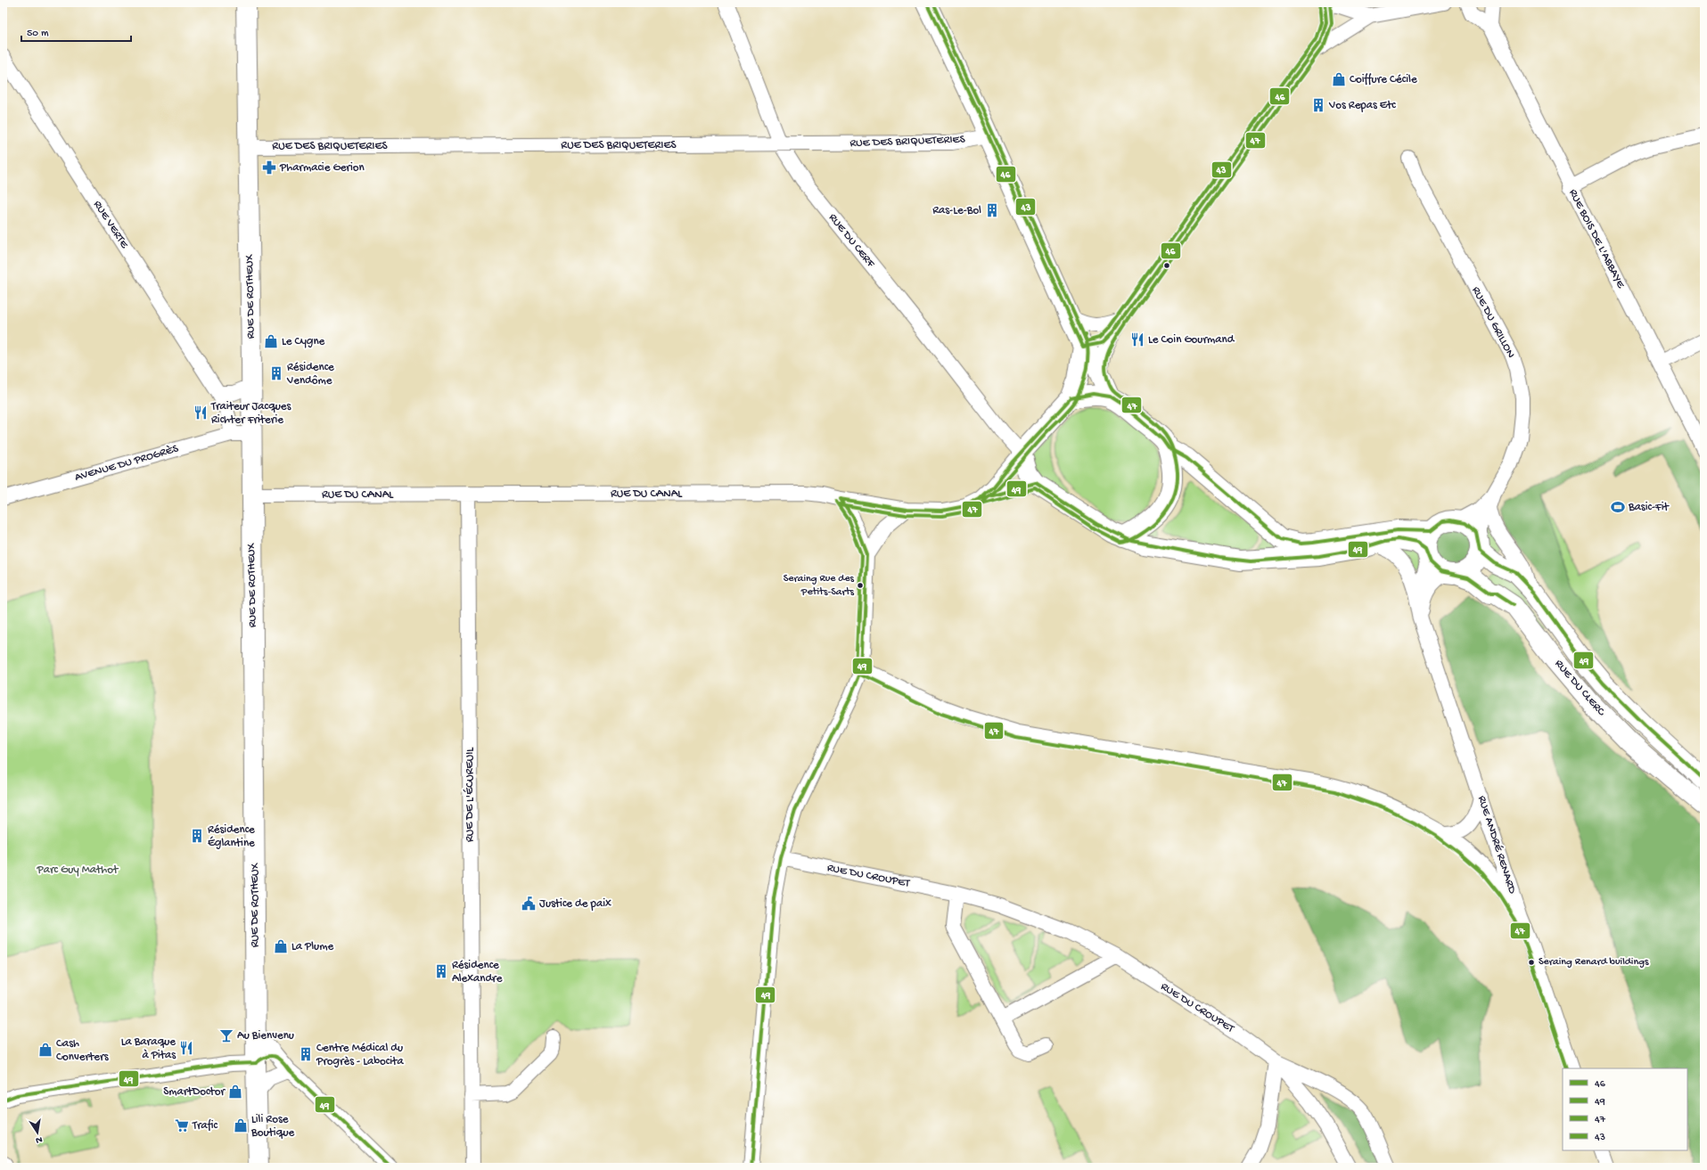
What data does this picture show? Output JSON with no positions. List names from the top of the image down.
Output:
{
  "streets": {
    "street": [
      "RUE DES BRIQUETERIES",
      "RUE VERTE",
      "RUE BOIS DE L'ABBAYE",
      "RUE DU CERF",
      "RUE DE ROTHEUX",
      "RUE DU GRILLON",
      "AVENUE DU PROGRÈS",
      "RUE DU CANAL",
      "RUE DU CLERC",
      "RUE DE L'ÉCUREUIL",
      "RUE ANDRÉ RENARD",
      "RUE DU CROUPET"
    ]
  },
  "crossings": [
    ["RUE DES BRIQUETERIES", "RUE DU CERF"],
    ["RUE DES BRIQUETERIES", "RUE DE ROTHEUX"],
    ["RUE VERTE", "AVENUE DU PROGRÈS"],
    ["RUE DE ROTHEUX", "AVENUE DU PROGRÈS"],
    ["RUE DE ROTHEUX", "RUE DU CANAL"],
    ["RUE DU GRILLON", "RUE DU CLERC"],
    ["RUE DU GRILLON", "RUE ANDRÉ RENARD"],
    ["RUE DU CANAL", "RUE DE L'ÉCUREUIL"],
    ["RUE DU CLERC", "RUE ANDRÉ RENARD"]
  ],
  "parks": ["Parc Guy Mathot"],
  "places": {
    "shop": [
      "Coiffure Cécile",
      "Le Cygne",
      "La Plume",
      "Cash Converters",
      "SmartDoctor",
      "Lili Rose Boutique"
    ],
    "building": [
      "Vos Repas Etc",
      "Ras-Le-Bol",
      "Résidence Vendôme",
      "Résidence Églantine",
      "Résidence Alexandre",
      "Centre Médical du Progrès - Labocita"
    ],
    "pharmacy": ["Pharmacie Gerion"],
    "restaurant": ["Le Coin Gourmand", "Traiteur Jacques Richter Friterie", "La Baraque à Pitas"],
    "sports": ["Basic-Fit"],
    "other": ["Seraing Rue des Petits-Sarts", "Seraing Renard buildings"],
    "public building": ["Justice de paix"],
    "bar": ["Au Bienvenu"],
    "supermarket": ["Trafic"]
  },
  "lines": [
    "transit line 46",
    "transit line 47",
    "transit line 43",
    "transit line 49"
  ],
  "legend": [
    "46",
    "49",
    "47",
    "43"
  ],
  "scale_bar": "50 m",
  "north": "bottom"
}
